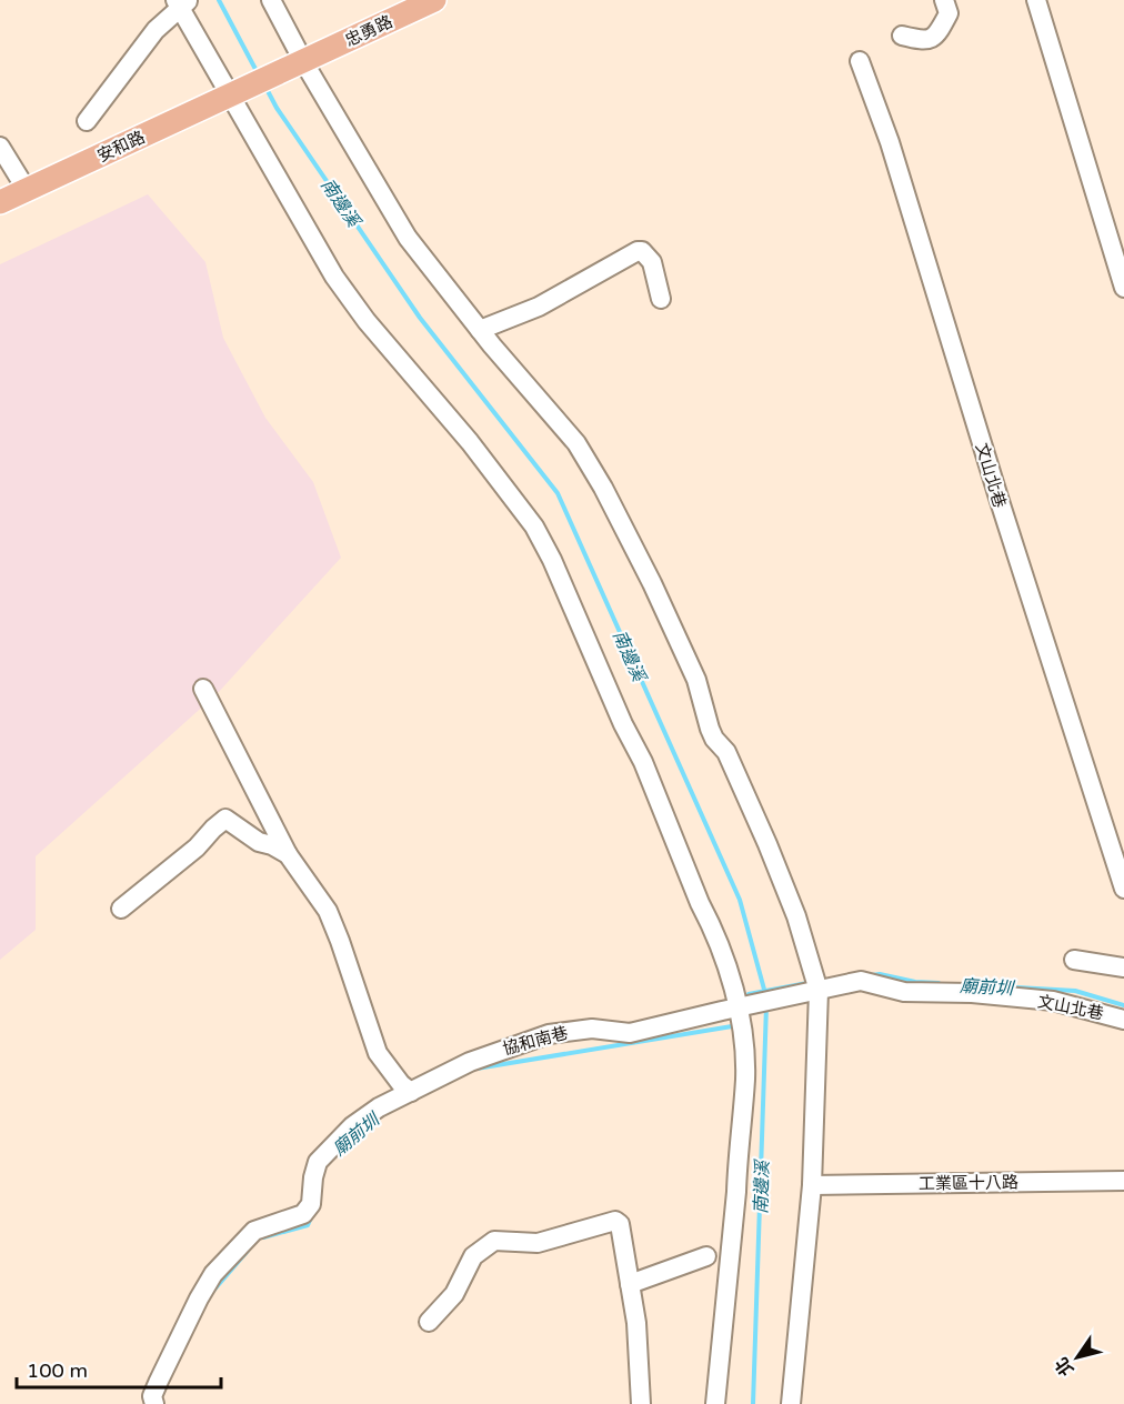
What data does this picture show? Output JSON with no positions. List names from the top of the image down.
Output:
{
  "streets": {
    "main road": ["忠勇路", "安和路"],
    "street": ["文山北巷", "協和南巷", "工業區十八路"]
  },
  "crossings": [
    ["忠勇路", "安和路"],
    ["文山北巷", "協和南巷"]
  ],
  "water": ["南邊溪", "廟前圳"],
  "scale_bar": "100 m",
  "north": "bottom left"
}
